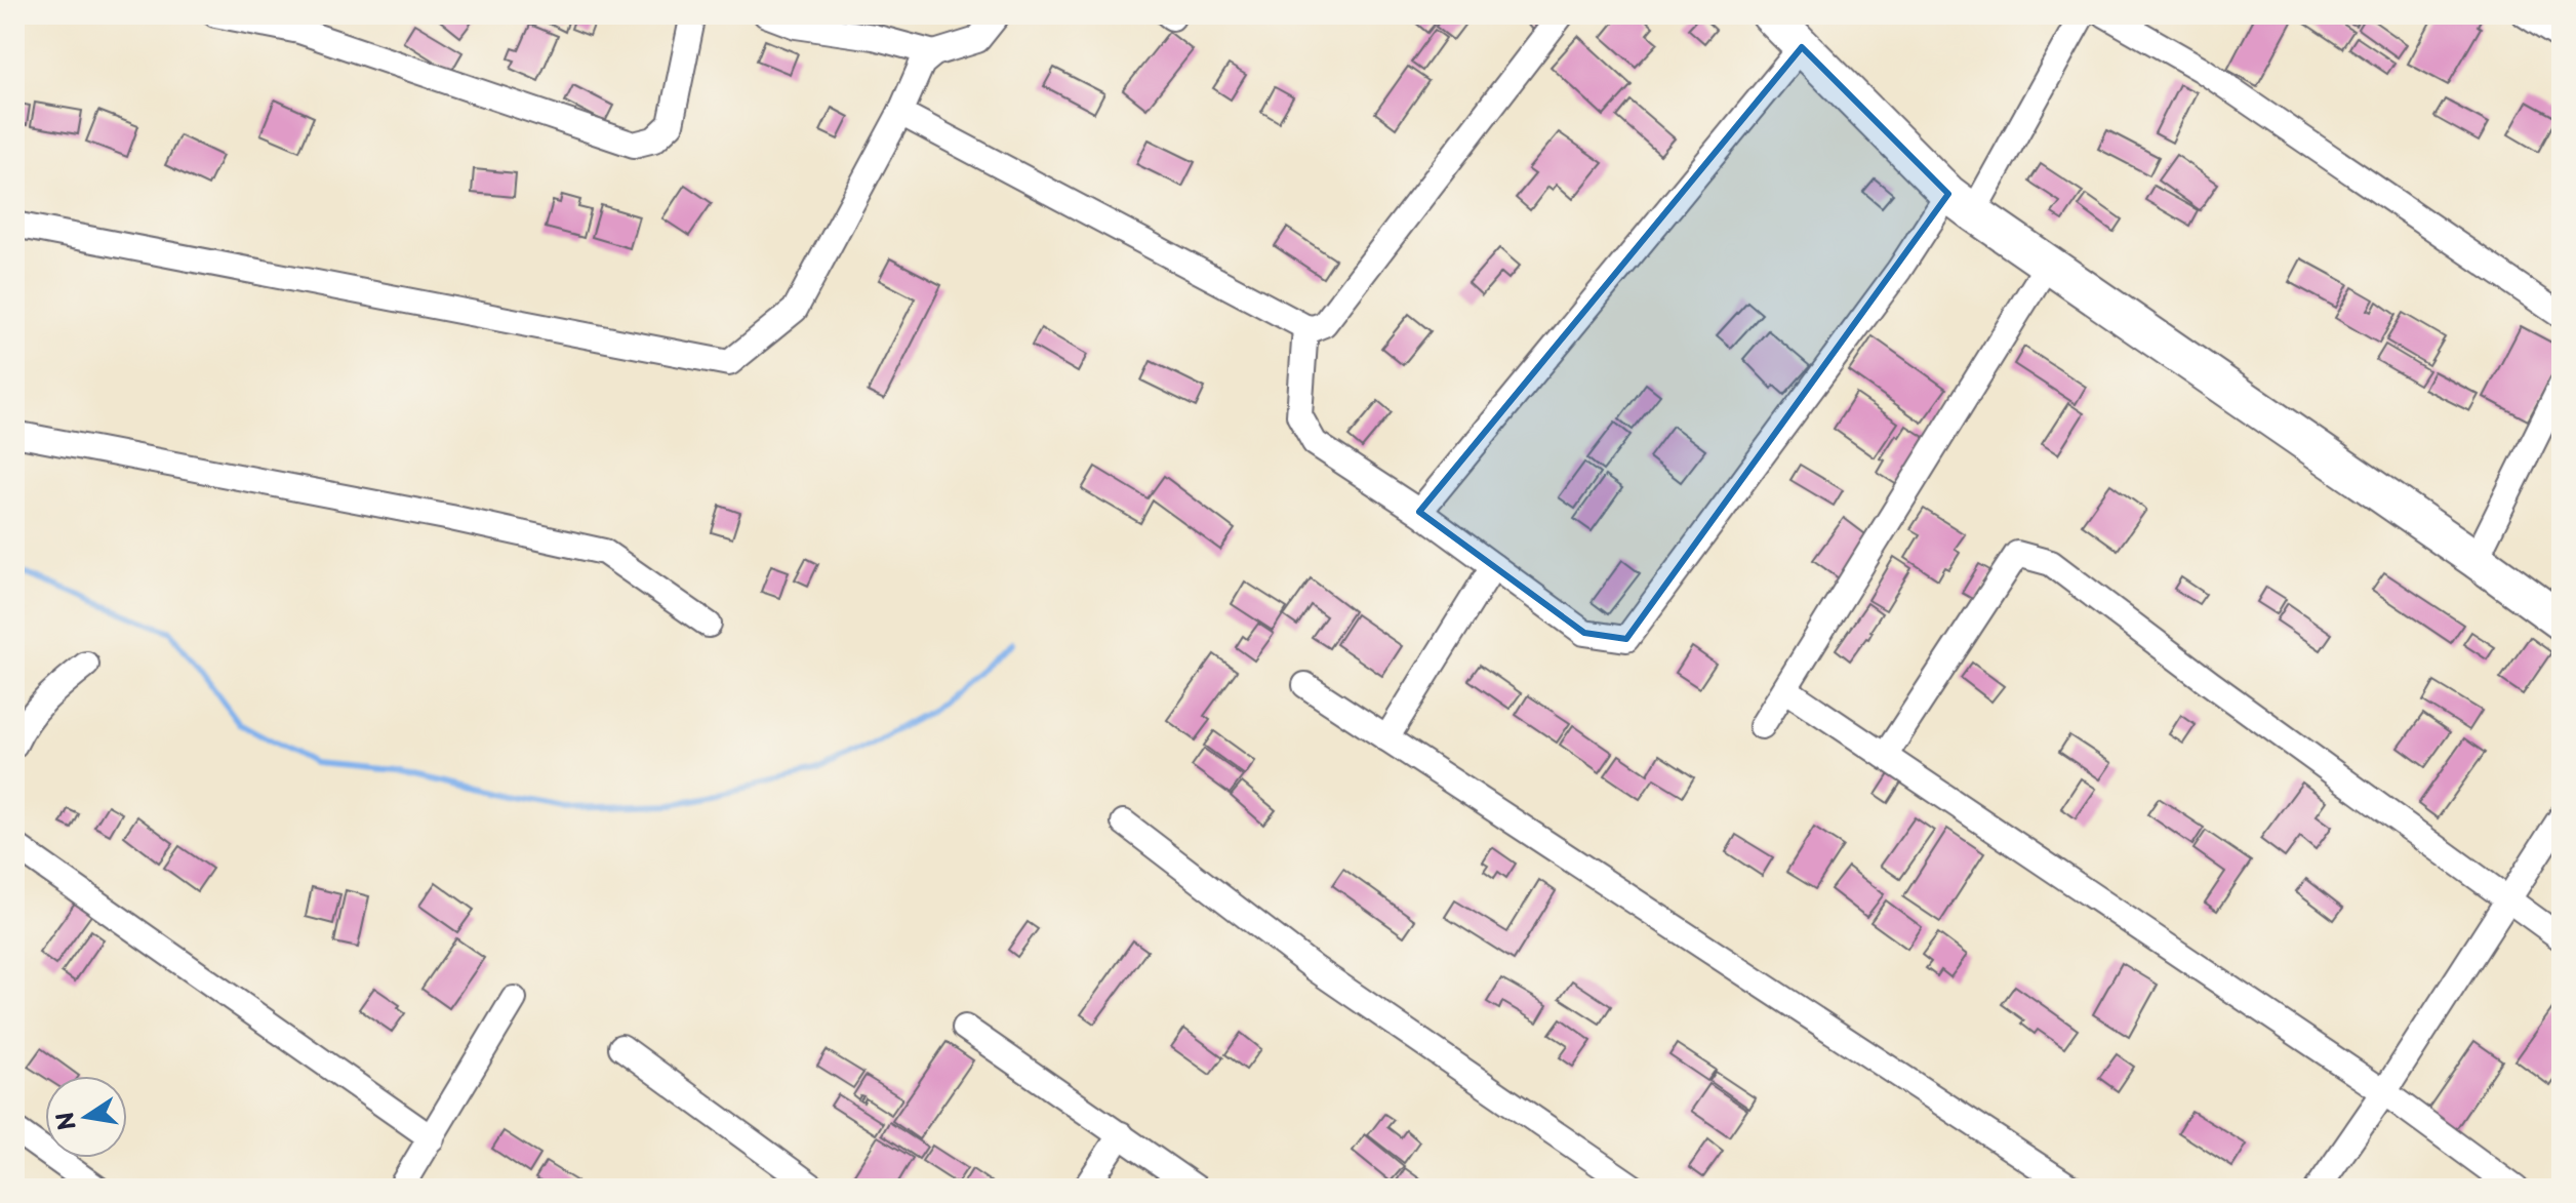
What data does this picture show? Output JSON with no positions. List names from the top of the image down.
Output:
{
  "north": "left"
}
